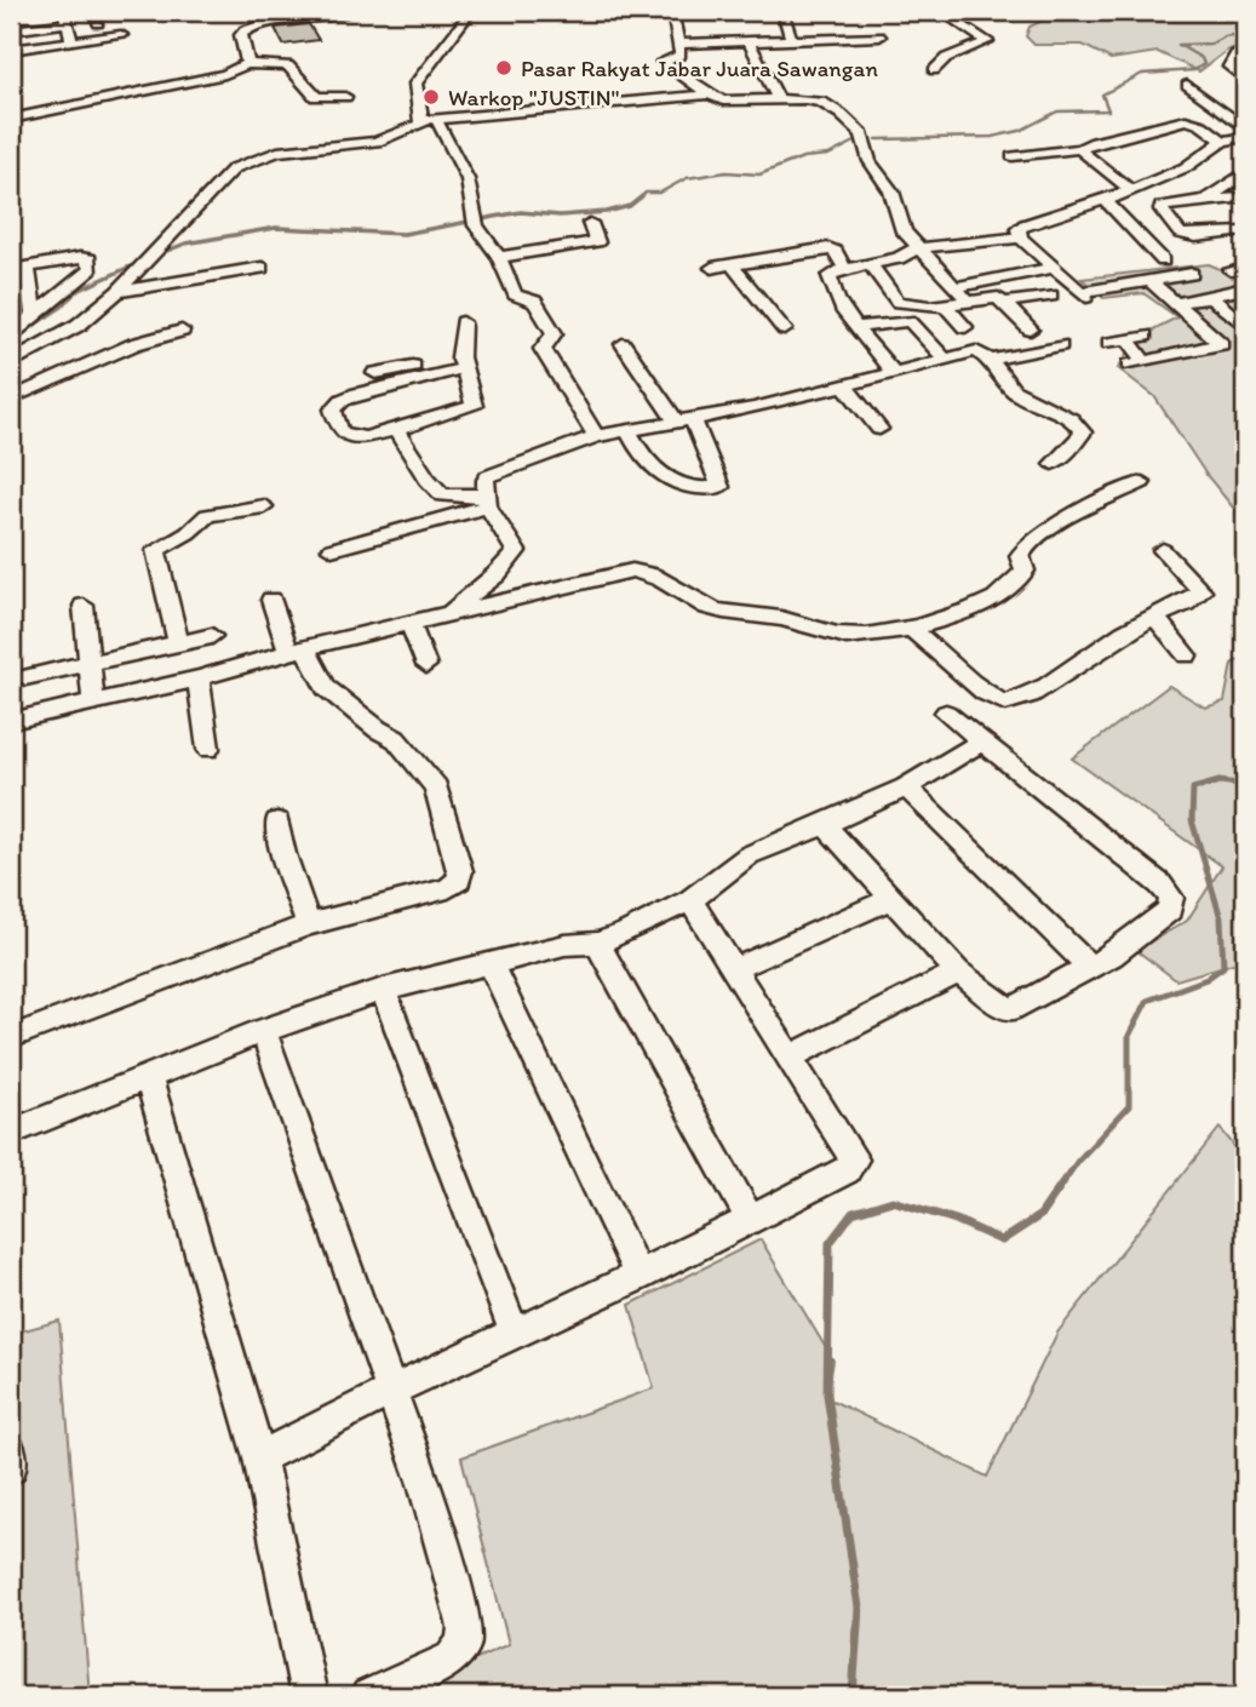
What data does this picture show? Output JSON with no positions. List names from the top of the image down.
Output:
{
  "places": ["Pasar Rakyat Jabar Juara Sawangan", "Warkop \"JUSTIN\""]
}
